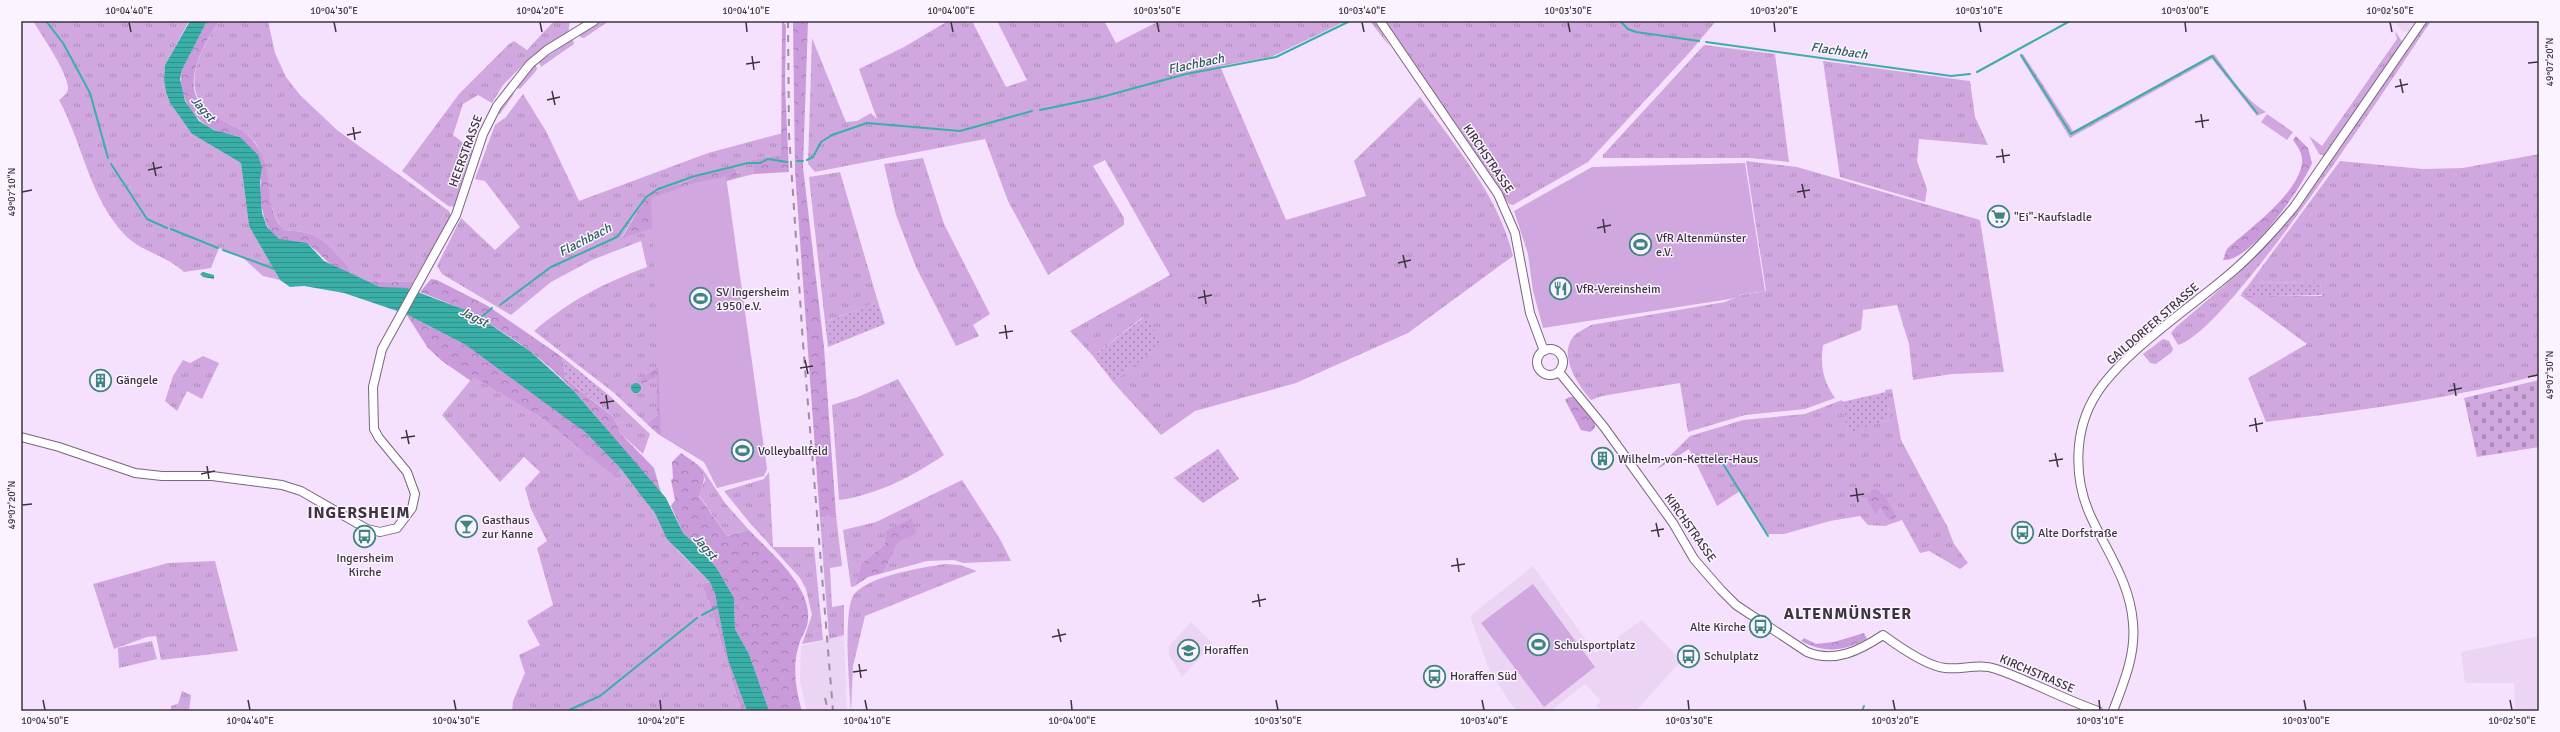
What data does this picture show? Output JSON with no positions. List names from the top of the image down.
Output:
{
  "streets": {
    "street": ["HEERSTRASSE", "KIRCHSTRASSE", "GAILDORFER STRASSE"]
  },
  "districts": ["INGERSHEIM", "ALTENMÜNSTER"],
  "water": ["Flachbach", "Jagst"],
  "places": {
    "supermarket": ["\"Ei\"-Kaufsladle"],
    "sports": [
      "VfR Altenmünster e.V.",
      "SV Ingersheim 1950 e.V.",
      "Volleyballfeld",
      "Schulsportplatz"
    ],
    "restaurant": ["VfR-Vereinsheim"],
    "building": ["Gängele", "Wilhelm-von-Ketteler-Haus"],
    "bar": ["Gasthaus zur Kanne"],
    "bus stop": [
      "Alte Dorfstraße",
      "Ingersheim Kirche",
      "Alte Kirche",
      "Schulplatz",
      "Horaffen Süd"
    ],
    "school or university": ["Horaffen"]
  },
  "coordinates": [
    "10°04'40\"E",
    "10°04'30\"E",
    "10°04'20\"E",
    "10°04'10\"E",
    "10°04'00\"E",
    "10°03'50\"E",
    "10°03'40\"E",
    "10°03'30\"E",
    "10°03'20\"E",
    "10°03'10\"E",
    "10°03'00\"E",
    "10°02'50\"E",
    "49°07'20\"N",
    "49°07'10\"N",
    "49°07'30\"N",
    "10°04'50\"E"
  ]
}
